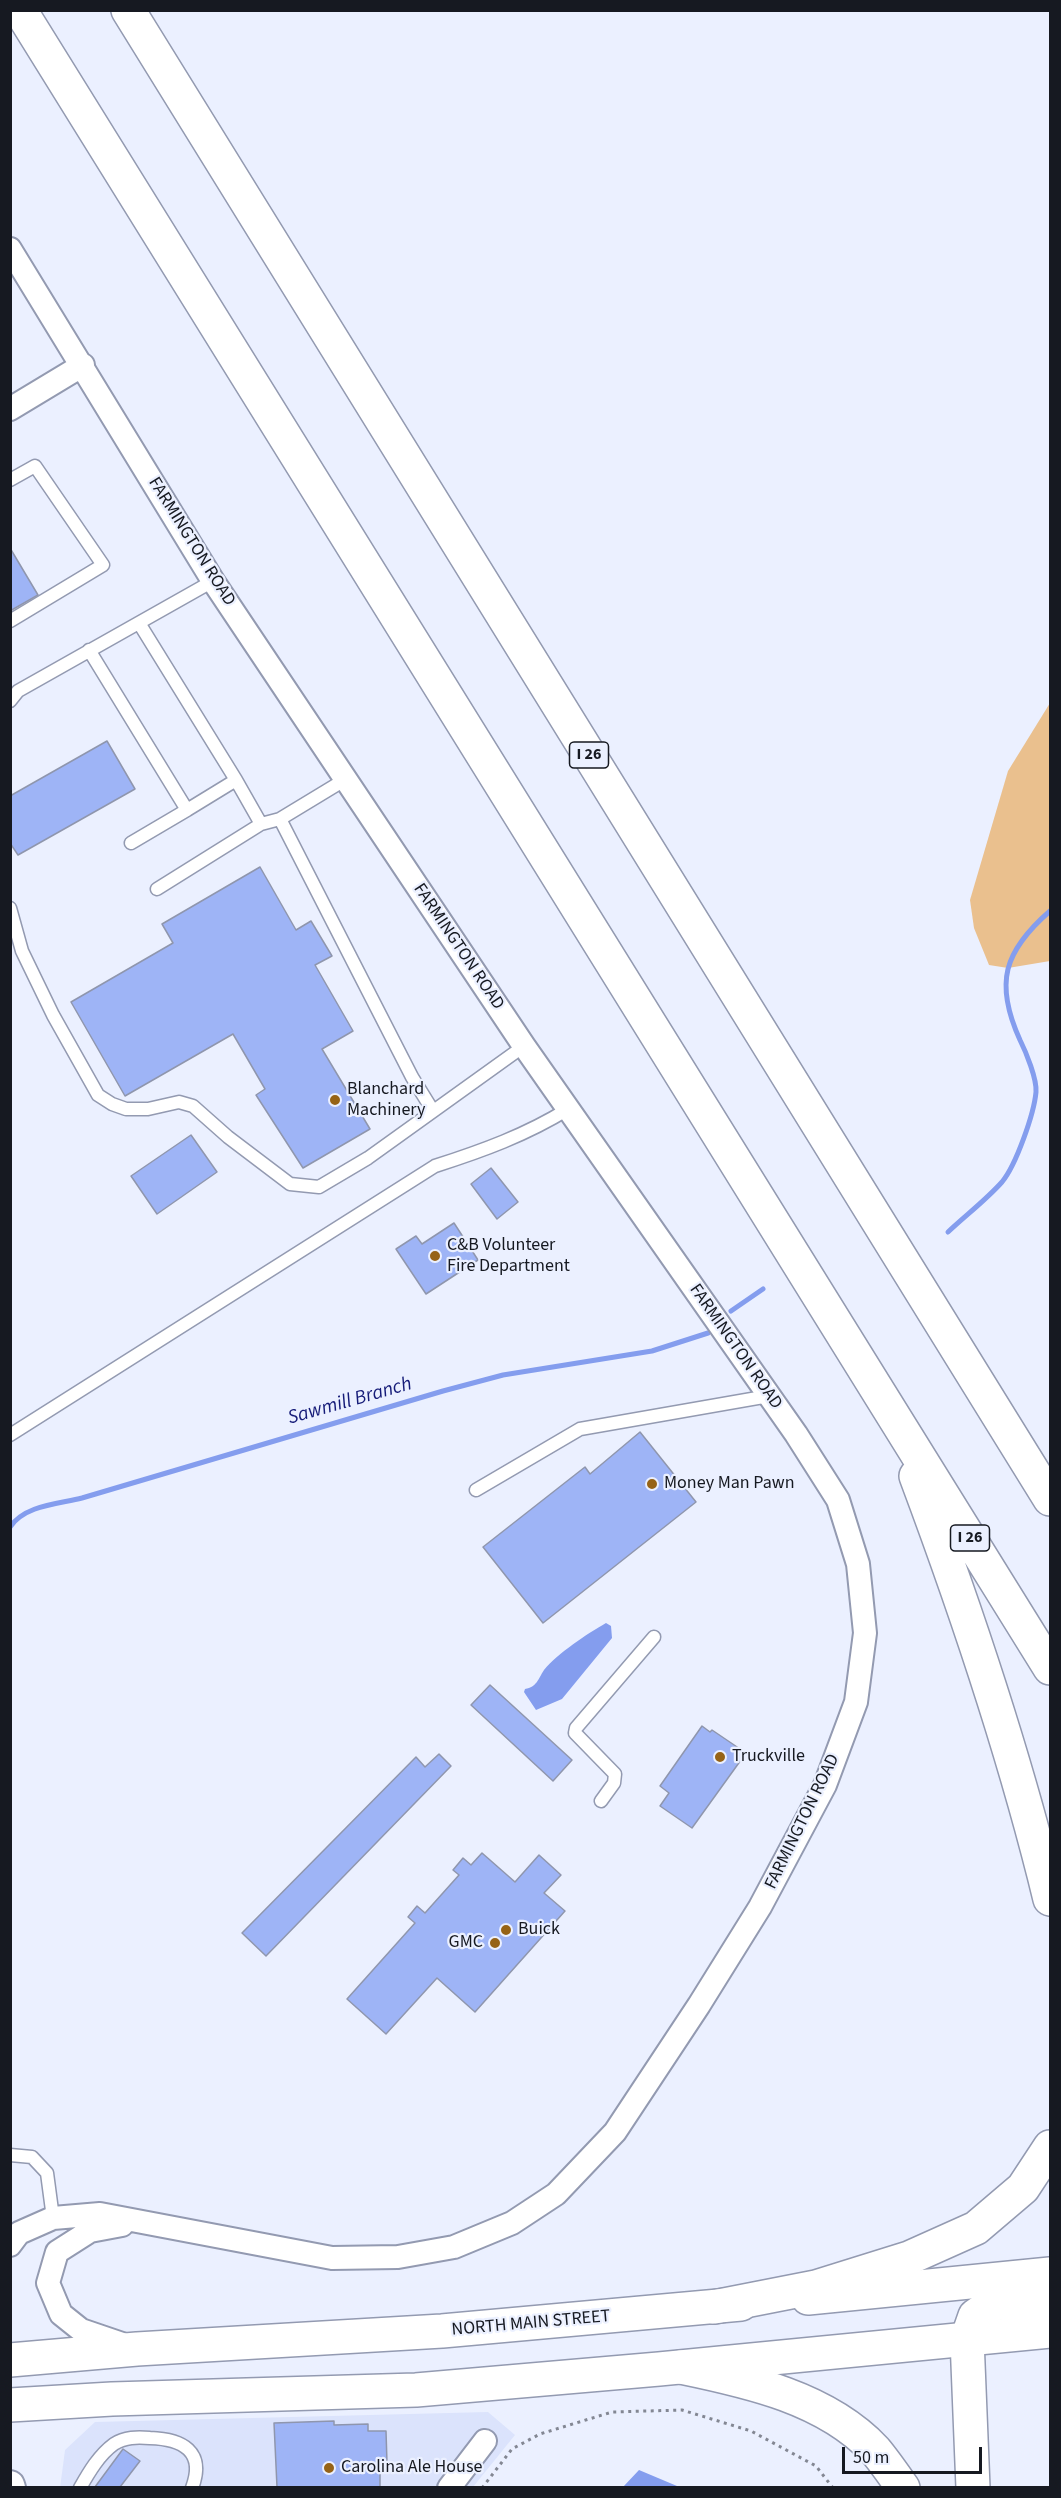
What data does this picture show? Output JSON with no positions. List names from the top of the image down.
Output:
{
  "streets": {
    "main road": ["I 26", "NORTH MAIN STREET"],
    "street": ["FARMINGTON ROAD"]
  },
  "crossings": [
    ["FARMINGTON ROAD", "NORTH MAIN STREET"]
  ],
  "water": ["Sawmill Branch"],
  "places": [
    "Blanchard Machinery",
    "C&B Volunteer Fire Department",
    "Money Man Pawn",
    "Truckville",
    "Buick",
    "GMC",
    "Carolina Ale House"
  ],
  "scale_bar": "50 m"
}
